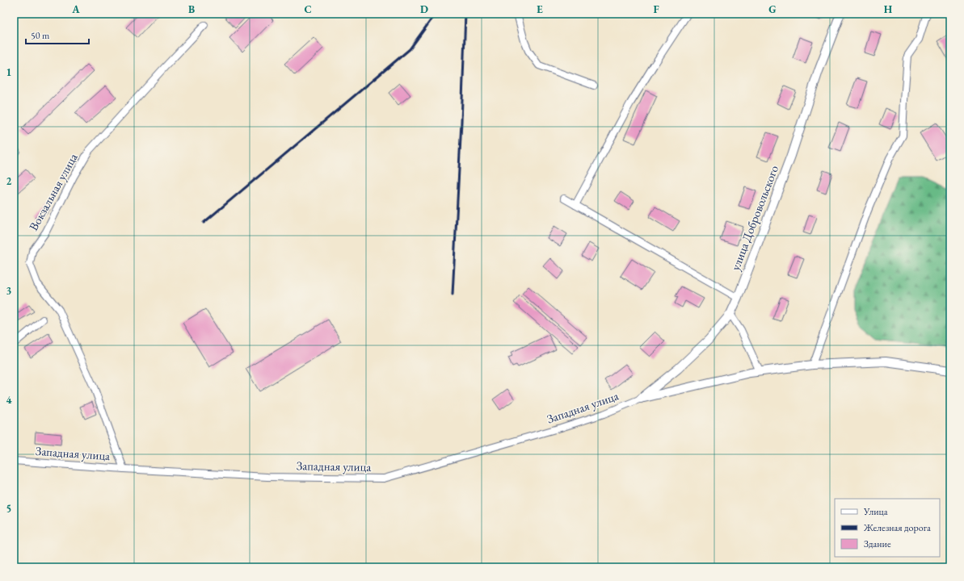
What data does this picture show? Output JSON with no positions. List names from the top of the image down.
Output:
{
  "streets": {
    "street": ["Вокзальная улица", "улица Добровольского", "Западная улица"]
  },
  "crossings": [
    ["Вокзальная улица", "Западная улица"],
    ["улица Добровольского", "Западная улица"]
  ],
  "legend": ["Улица", "Железная дорога", "Здание"],
  "scale_bar": "50 m",
  "grid": {
    "columns": [
      "A",
      "B",
      "C",
      "D",
      "E",
      "F",
      "G",
      "H"
    ],
    "rows": [
      "1",
      "2",
      "3",
      "4",
      "5"
    ]
  }
}
